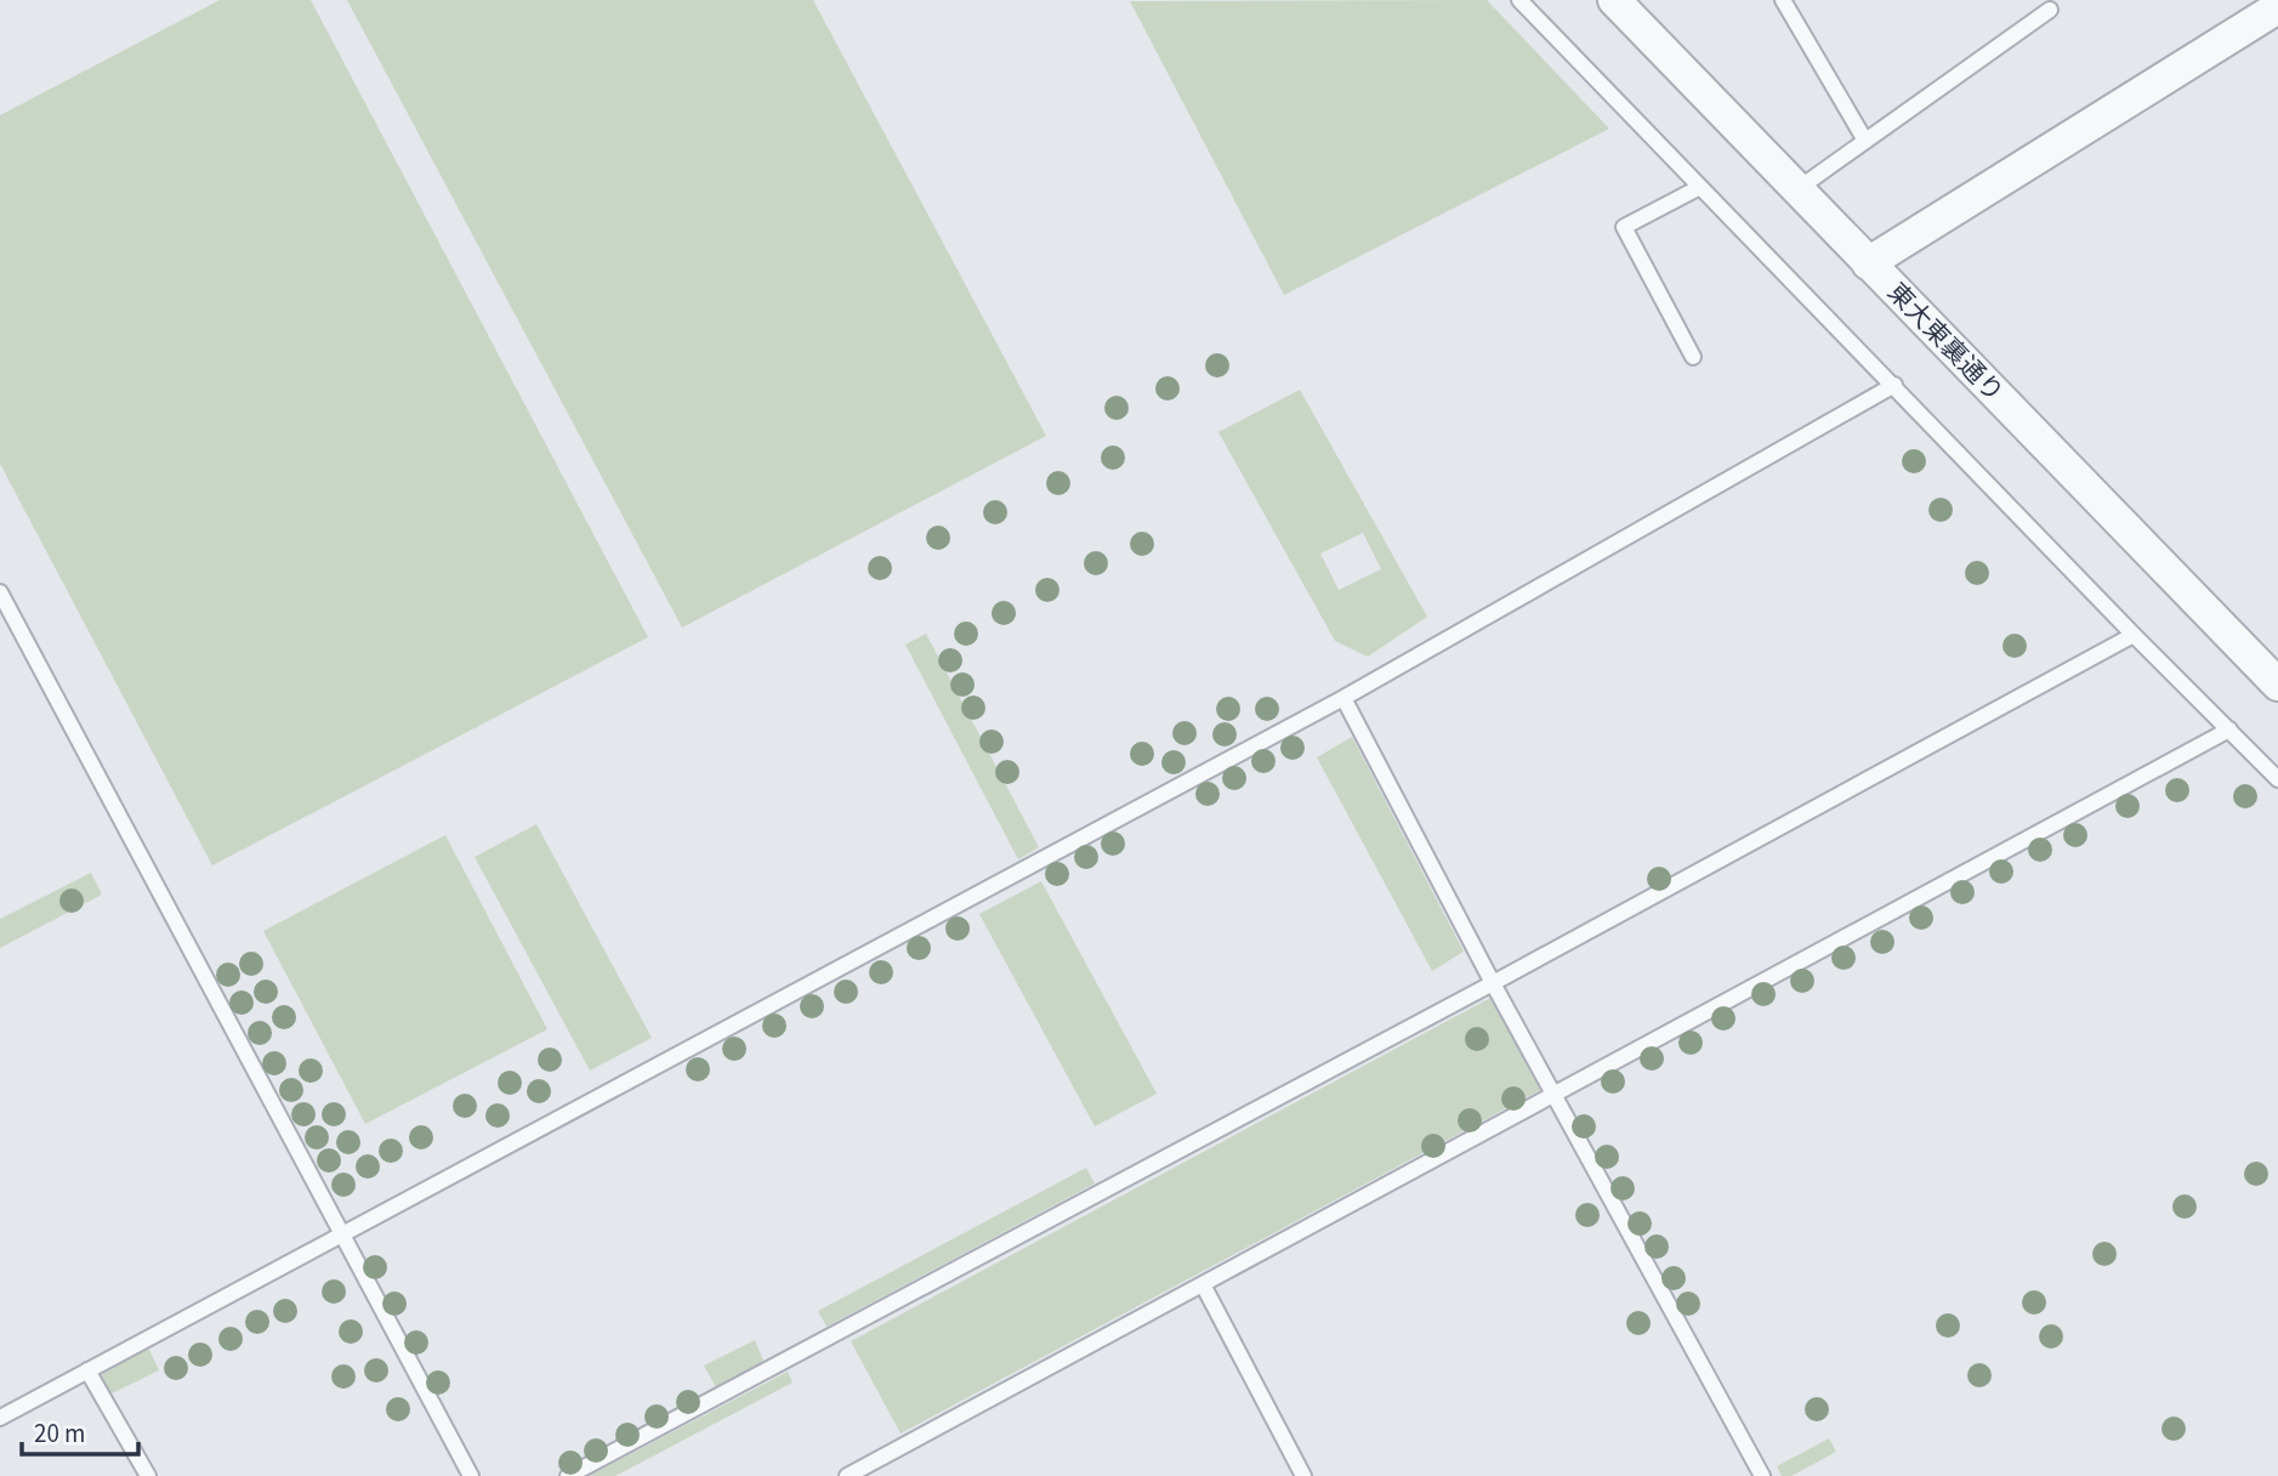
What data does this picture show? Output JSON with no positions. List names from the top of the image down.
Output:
{
  "streets": {
    "street": ["東大東裏通り"]
  },
  "scale_bar": "20 m"
}
